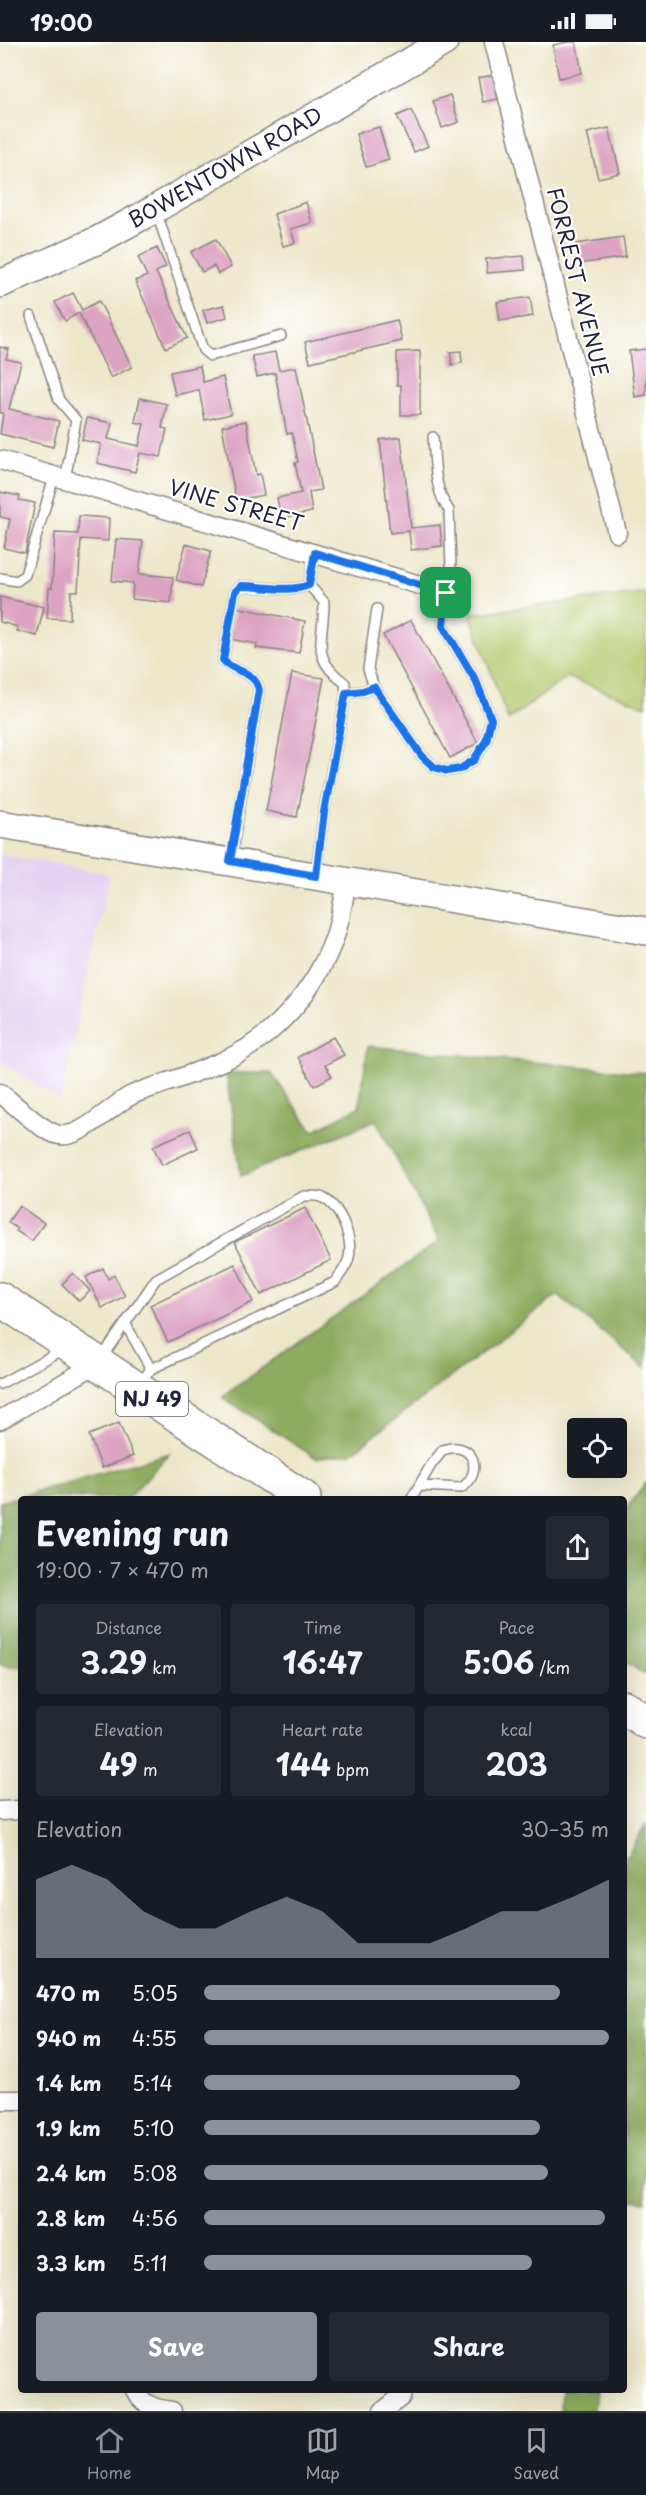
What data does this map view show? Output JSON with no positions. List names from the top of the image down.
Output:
{
  "streets": {
    "highway": ["NJ 49"],
    "main road": ["BOWENTOWN ROAD"],
    "street": ["FORREST AVENUE", "VINE STREET"]
  },
  "page": {
    "status": "19:00",
    "heading": ["Evening run", "19:00 · 7 × 470 m"],
    "stats": [
      ["Distance", "3.29 km"],
      ["Time", "16:47"],
      ["Pace", "5:06 /km"],
      ["Elevation", "49 m"],
      ["Heart rate", "144 bpm"],
      ["kcal", "203"]
    ],
    "chart": ["Elevation", "30–35 m"],
    "list": [
      {
        "name": "470 m",
        "note": "5:05"
      },
      {
        "name": "940 m",
        "note": "4:55"
      },
      {
        "name": "1.4 km",
        "note": "5:14"
      },
      {
        "name": "1.9 km",
        "note": "5:10"
      },
      {
        "name": "2.4 km",
        "note": "5:08"
      },
      {
        "name": "2.8 km",
        "note": "4:56"
      },
      {
        "name": "3.3 km",
        "note": "5:11"
      }
    ],
    "buttons": ["Save", "Share"],
    "tabs": ["Home", "Map", "Saved"]
  }
}
